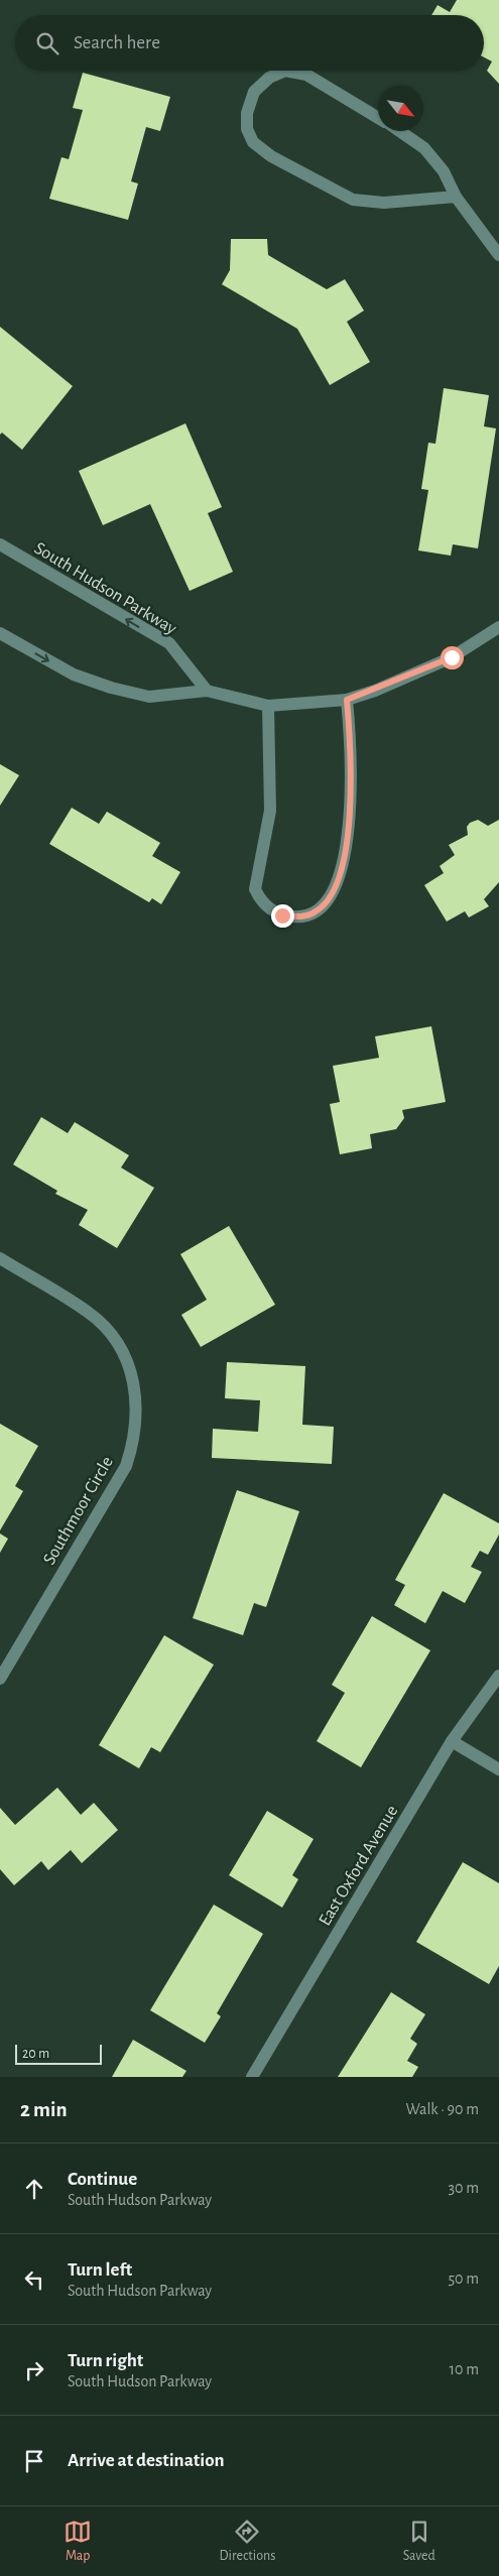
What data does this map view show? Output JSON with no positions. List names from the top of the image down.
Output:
{
  "streets": {
    "street": ["South Hudson Parkway", "Southmoor Circle", "East Oxford Avenue"]
  },
  "scale_bar": "20 m",
  "north": "bottom right",
  "page": {
    "search": "Search here",
    "scale": "20 m",
    "heading": ["2 min", "Walk · 90 m"],
    "list": [
      ["Continue", "South Hudson Parkway", "30 m"],
      ["Turn left", "South Hudson Parkway", "50 m"],
      ["Turn right", "South Hudson Parkway", "10 m"],
      "Arrive at destination"
    ],
    "nav": ["Map", "Directions", "Saved"]
  }
}
